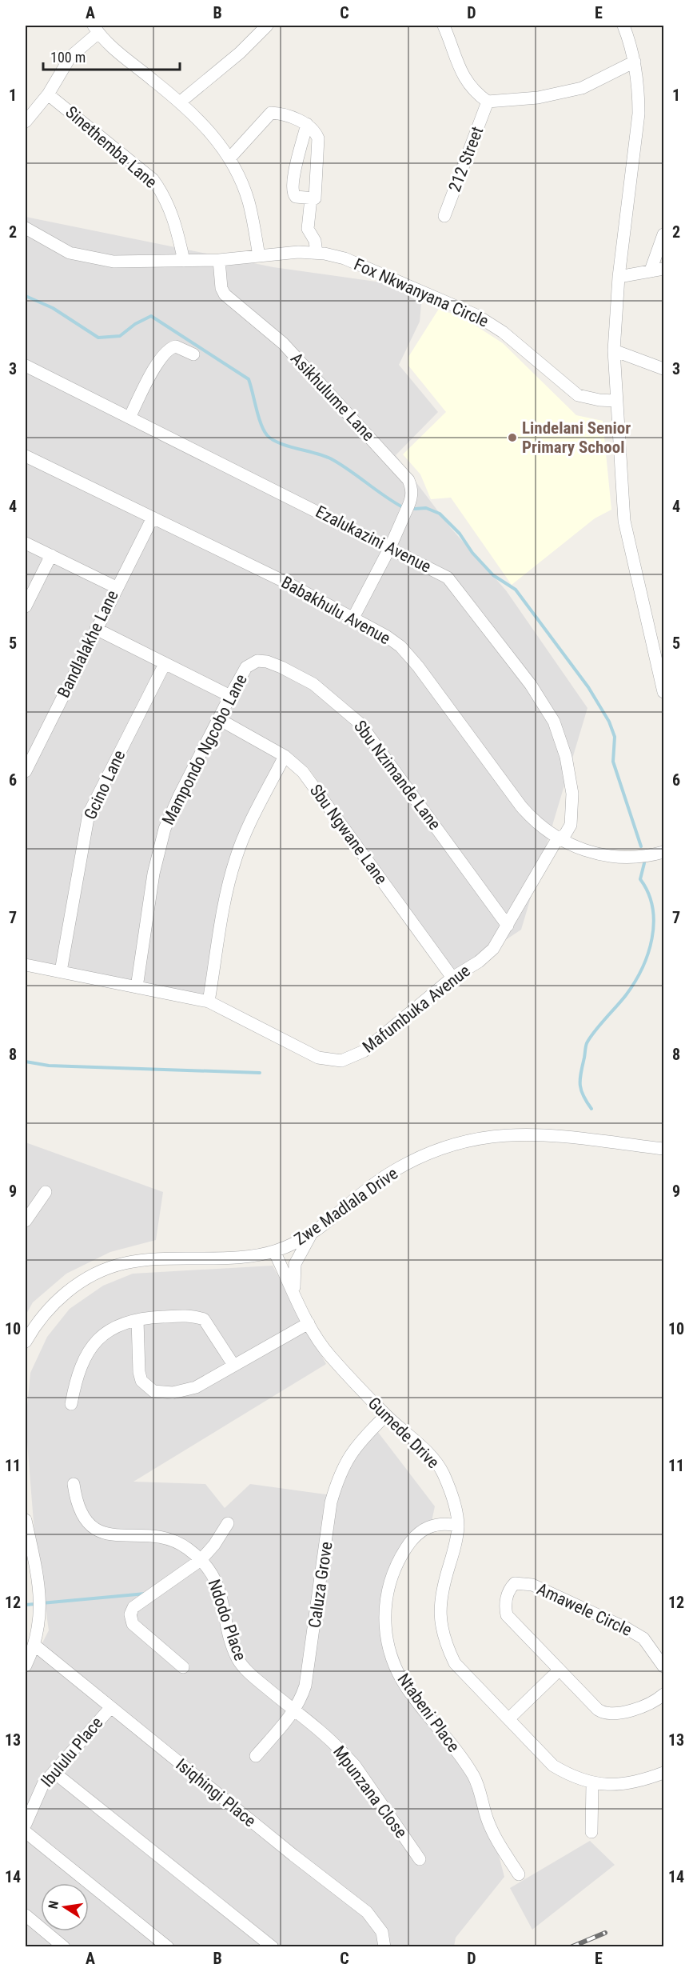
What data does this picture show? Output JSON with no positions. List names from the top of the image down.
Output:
{
  "streets": {
    "street": [
      "Sinethemba Lane",
      "212 Street",
      "Fox Nkwanyana Circle",
      "Asikhulume Lane",
      "Ezalukazini Avenue",
      "Babakhulu Avenue",
      "Bandlalakhe Lane",
      "Mampondo Ngcobo Lane",
      "Sbu Nzimande Lane",
      "Gcino Lane",
      "Sbu Ngwane Lane",
      "Mafumbuka Avenue",
      "Zwe Madlala Drive",
      "Gumede Drive",
      "Caluza Grove",
      "Amawele Circle",
      "Ndodo Place",
      "Ntabeni Place",
      "Ibululu Place",
      "Mpunzana Close",
      "Isiqhingi Place"
    ]
  },
  "crossings": [
    ["Sinethemba Lane", "Fox Nkwanyana Circle"],
    ["Fox Nkwanyana Circle", "Asikhulume Lane"],
    ["Asikhulume Lane", "Ezalukazini Avenue"],
    ["Asikhulume Lane", "Babakhulu Avenue"],
    ["Ezalukazini Avenue", "Babakhulu Avenue"],
    ["Ezalukazini Avenue", "Mafumbuka Avenue"],
    ["Babakhulu Avenue", "Bandlalakhe Lane"],
    ["Babakhulu Avenue", "Mafumbuka Avenue"],
    ["Mampondo Ngcobo Lane", "Sbu Nzimande Lane"],
    ["Mampondo Ngcobo Lane", "Sbu Ngwane Lane"],
    ["Mampondo Ngcobo Lane", "Mafumbuka Avenue"],
    ["Sbu Nzimande Lane", "Mafumbuka Avenue"],
    ["Gcino Lane", "Mafumbuka Avenue"],
    ["Sbu Ngwane Lane", "Mafumbuka Avenue"],
    ["Zwe Madlala Drive", "Gumede Drive"],
    ["Gumede Drive", "Caluza Grove"],
    ["Gumede Drive", "Ntabeni Place"],
    ["Caluza Grove", "Ndodo Place"],
    ["Caluza Grove", "Mpunzana Close"],
    ["Ndodo Place", "Mpunzana Close"],
    ["Ibululu Place", "Isiqhingi Place"]
  ],
  "places": ["Lindelani Senior Primary School"],
  "scale_bar": "100 m",
  "north": "left",
  "grid": {
    "columns": [
      "A",
      "B",
      "C",
      "D",
      "E"
    ],
    "rows": [
      "1",
      "2",
      "3",
      "4",
      "5",
      "6",
      "7",
      "8",
      "9",
      "10",
      "11",
      "12",
      "13",
      "14"
    ]
  }
}
